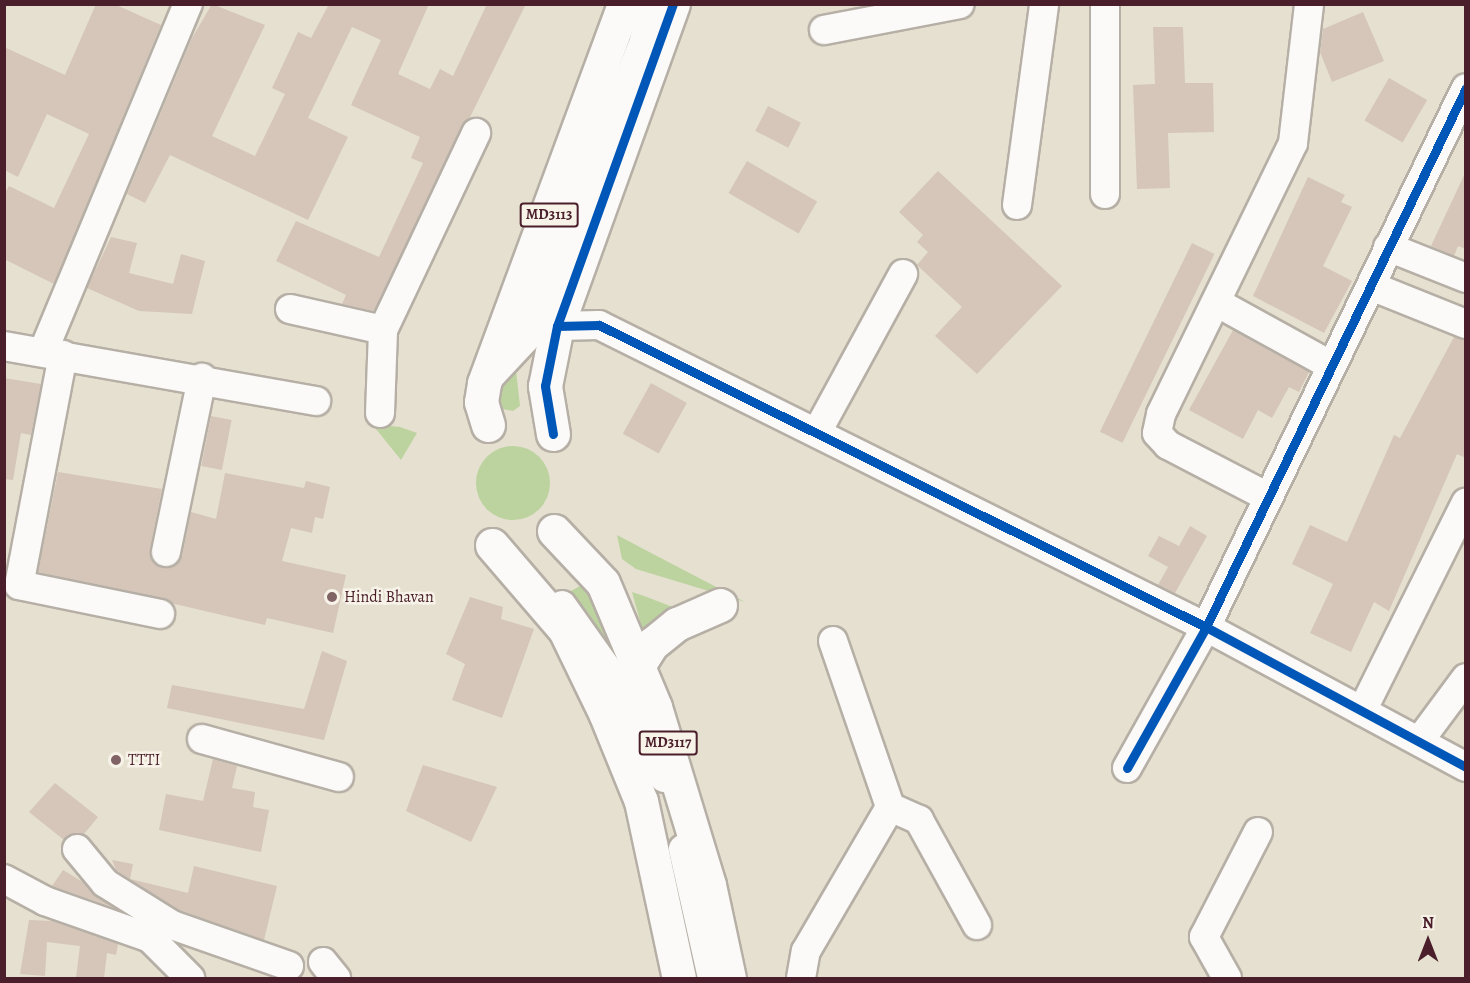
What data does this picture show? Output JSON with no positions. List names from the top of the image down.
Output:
{
  "streets": {
    "main road": ["MD3113", "MD3117"]
  },
  "places": ["Hindi Bhavan", "TTTI"],
  "north": "top"
}
